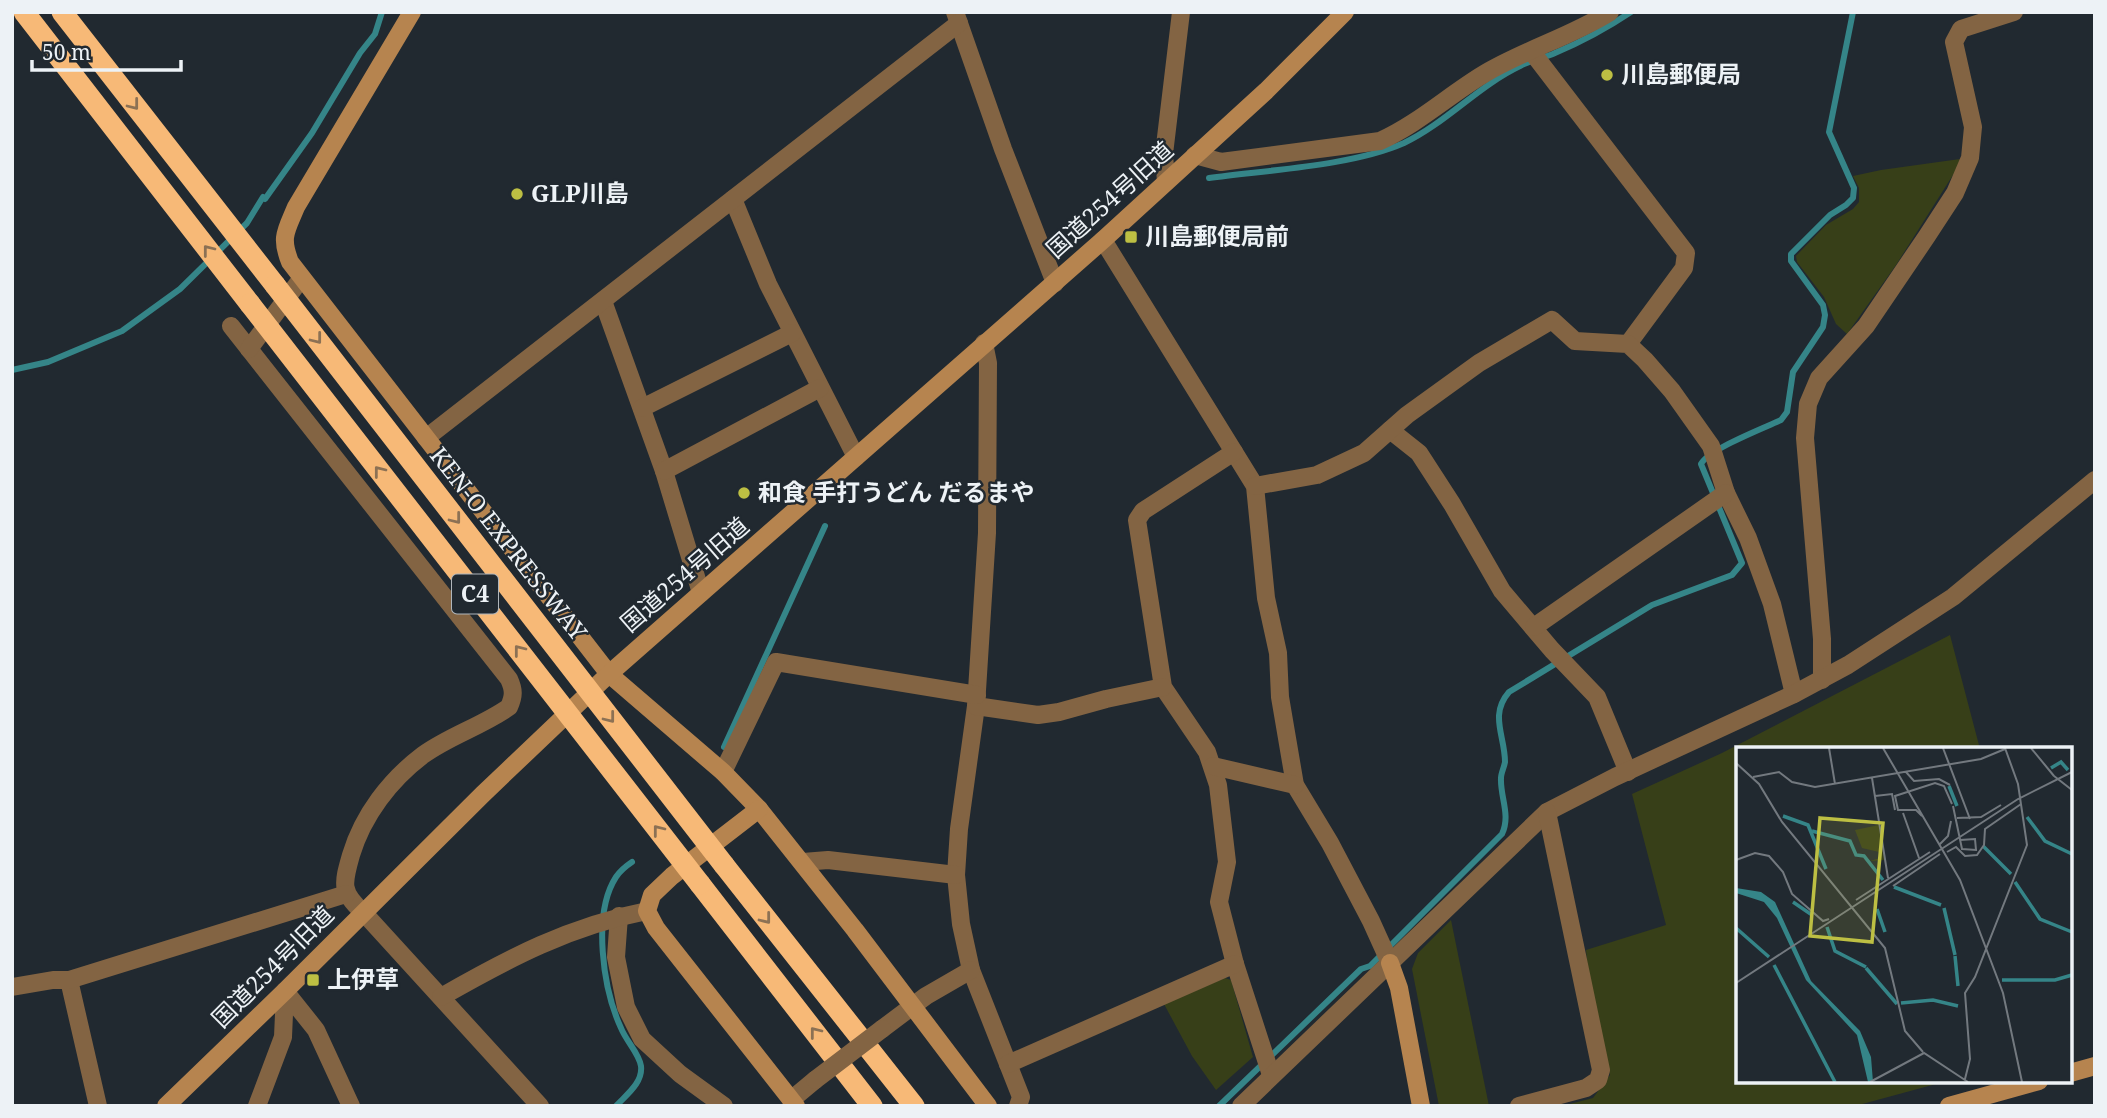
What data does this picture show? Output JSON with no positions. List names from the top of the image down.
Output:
{
  "streets": {
    "highway": ["KEN-O EXPRESSWAY", "C4"],
    "street": ["国道254号旧道"]
  },
  "places": {
    "other": ["川島郵便局", "GLP川島", "和食 手打うどん だるまや"],
    "transit": ["川島郵便局前", "上伊草"]
  },
  "scale_bar": "50 m"
}
